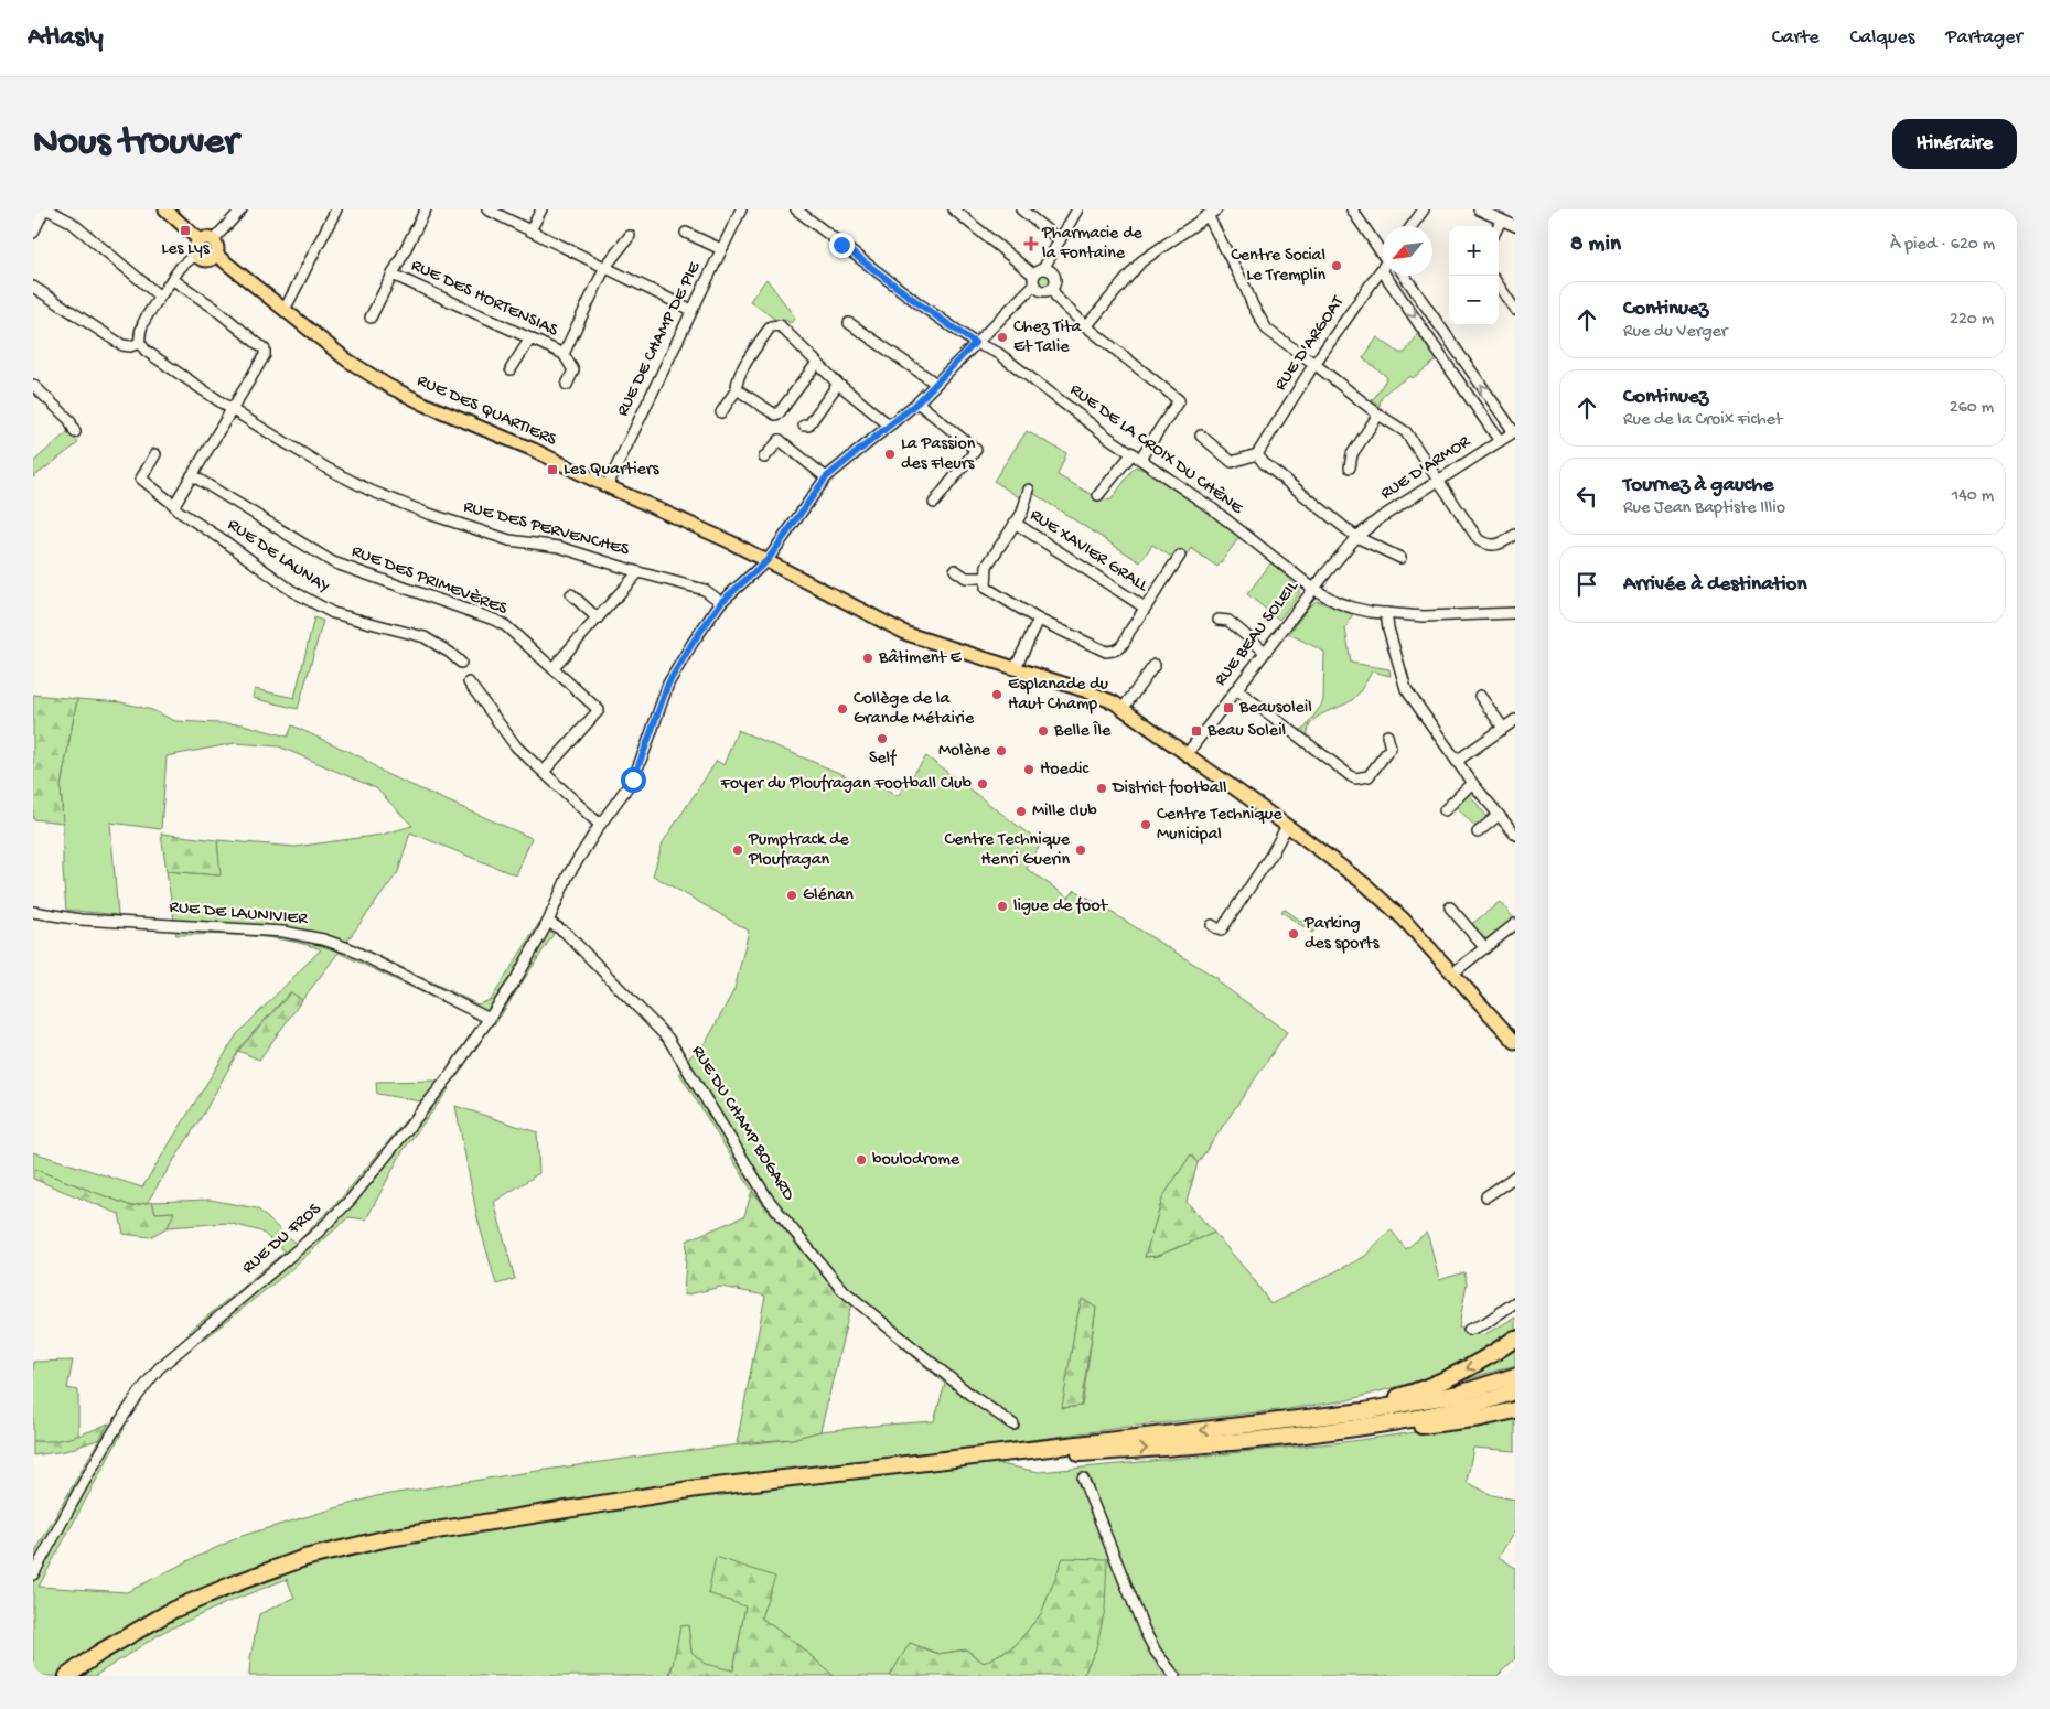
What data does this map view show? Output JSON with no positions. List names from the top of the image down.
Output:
{
  "streets": {
    "main road": ["RUE DES QUARTIERS"],
    "street": [
      "RUE DES HORTENSIAS",
      "RUE DE CHAMP DE PIE",
      "RUE D'ARGOAT",
      "RUE DE LA CROIX DU CHÊNE",
      "RUE D'ARMOR",
      "RUE DES PERVENCHES",
      "RUE XAVIER GRALL",
      "RUE DE LAUNAY",
      "RUE DES PRIMEVÈRES",
      "RUE BEAU SOLEIL",
      "RUE DE LAUNIVIER",
      "RUE DU CHAMP BOGARD",
      "RUE DU FROS"
    ]
  },
  "crossings": [
    ["RUE DE CHAMP DE PIE", "RUE DES QUARTIERS"],
    ["RUE DES QUARTIERS", "RUE BEAU SOLEIL"],
    ["RUE DES QUARTIERS", "RUE DU FROS"],
    ["RUE DE LA CROIX DU CHÊNE", "RUE BEAU SOLEIL"],
    ["RUE DE LA CROIX DU CHÊNE", "RUE DU FROS"],
    ["RUE D'ARMOR", "RUE BEAU SOLEIL"],
    ["RUE DES PERVENCHES", "RUE DU FROS"],
    ["RUE DE LAUNIVIER", "RUE DU FROS"],
    ["RUE DU CHAMP BOGARD", "RUE DU FROS"]
  ],
  "places": {
    "transit": [
      "Les Lys",
      "Les Quartiers",
      "Beausoleil",
      "Beau Soleil"
    ],
    "health": ["Pharmacie de la Fontaine"],
    "other": [
      "Centre Social Le Tremplin",
      "Chez Tita Et Talie",
      "La Passion des Fleurs",
      "Bâtiment E",
      "Esplanade du Haut Champ",
      "Collège de la Grande Métairie",
      "Belle Île",
      "Self",
      "Molène",
      "Hoedic",
      "Foyer du Ploufragan Football Club",
      "District football",
      "Mille club",
      "Centre Technique Municipal",
      "Pumptrack de Ploufragan",
      "Centre Technique Henri Guerin",
      "Glénan",
      "ligue de foot",
      "Parking des sports",
      "boulodrome"
    ]
  },
  "north": "bottom left",
  "page": {
    "header": "Atlasly",
    "nav": ["Carte", "Calques", "Partager"],
    "buttons": "Itinéraire",
    "title": "Nous trouver",
    "heading": ["8 min", "À pied · 620 m"],
    "map_buttons": ["+", "−"],
    "list": [
      ["Continuez", "Rue du Verger", "220 m"],
      ["Continuez", "Rue de la Croix Fichet", "260 m"],
      ["Tournez à gauche", "Rue Jean Baptiste Illio", "140 m"],
      "Arrivée à destination"
    ]
  }
}
